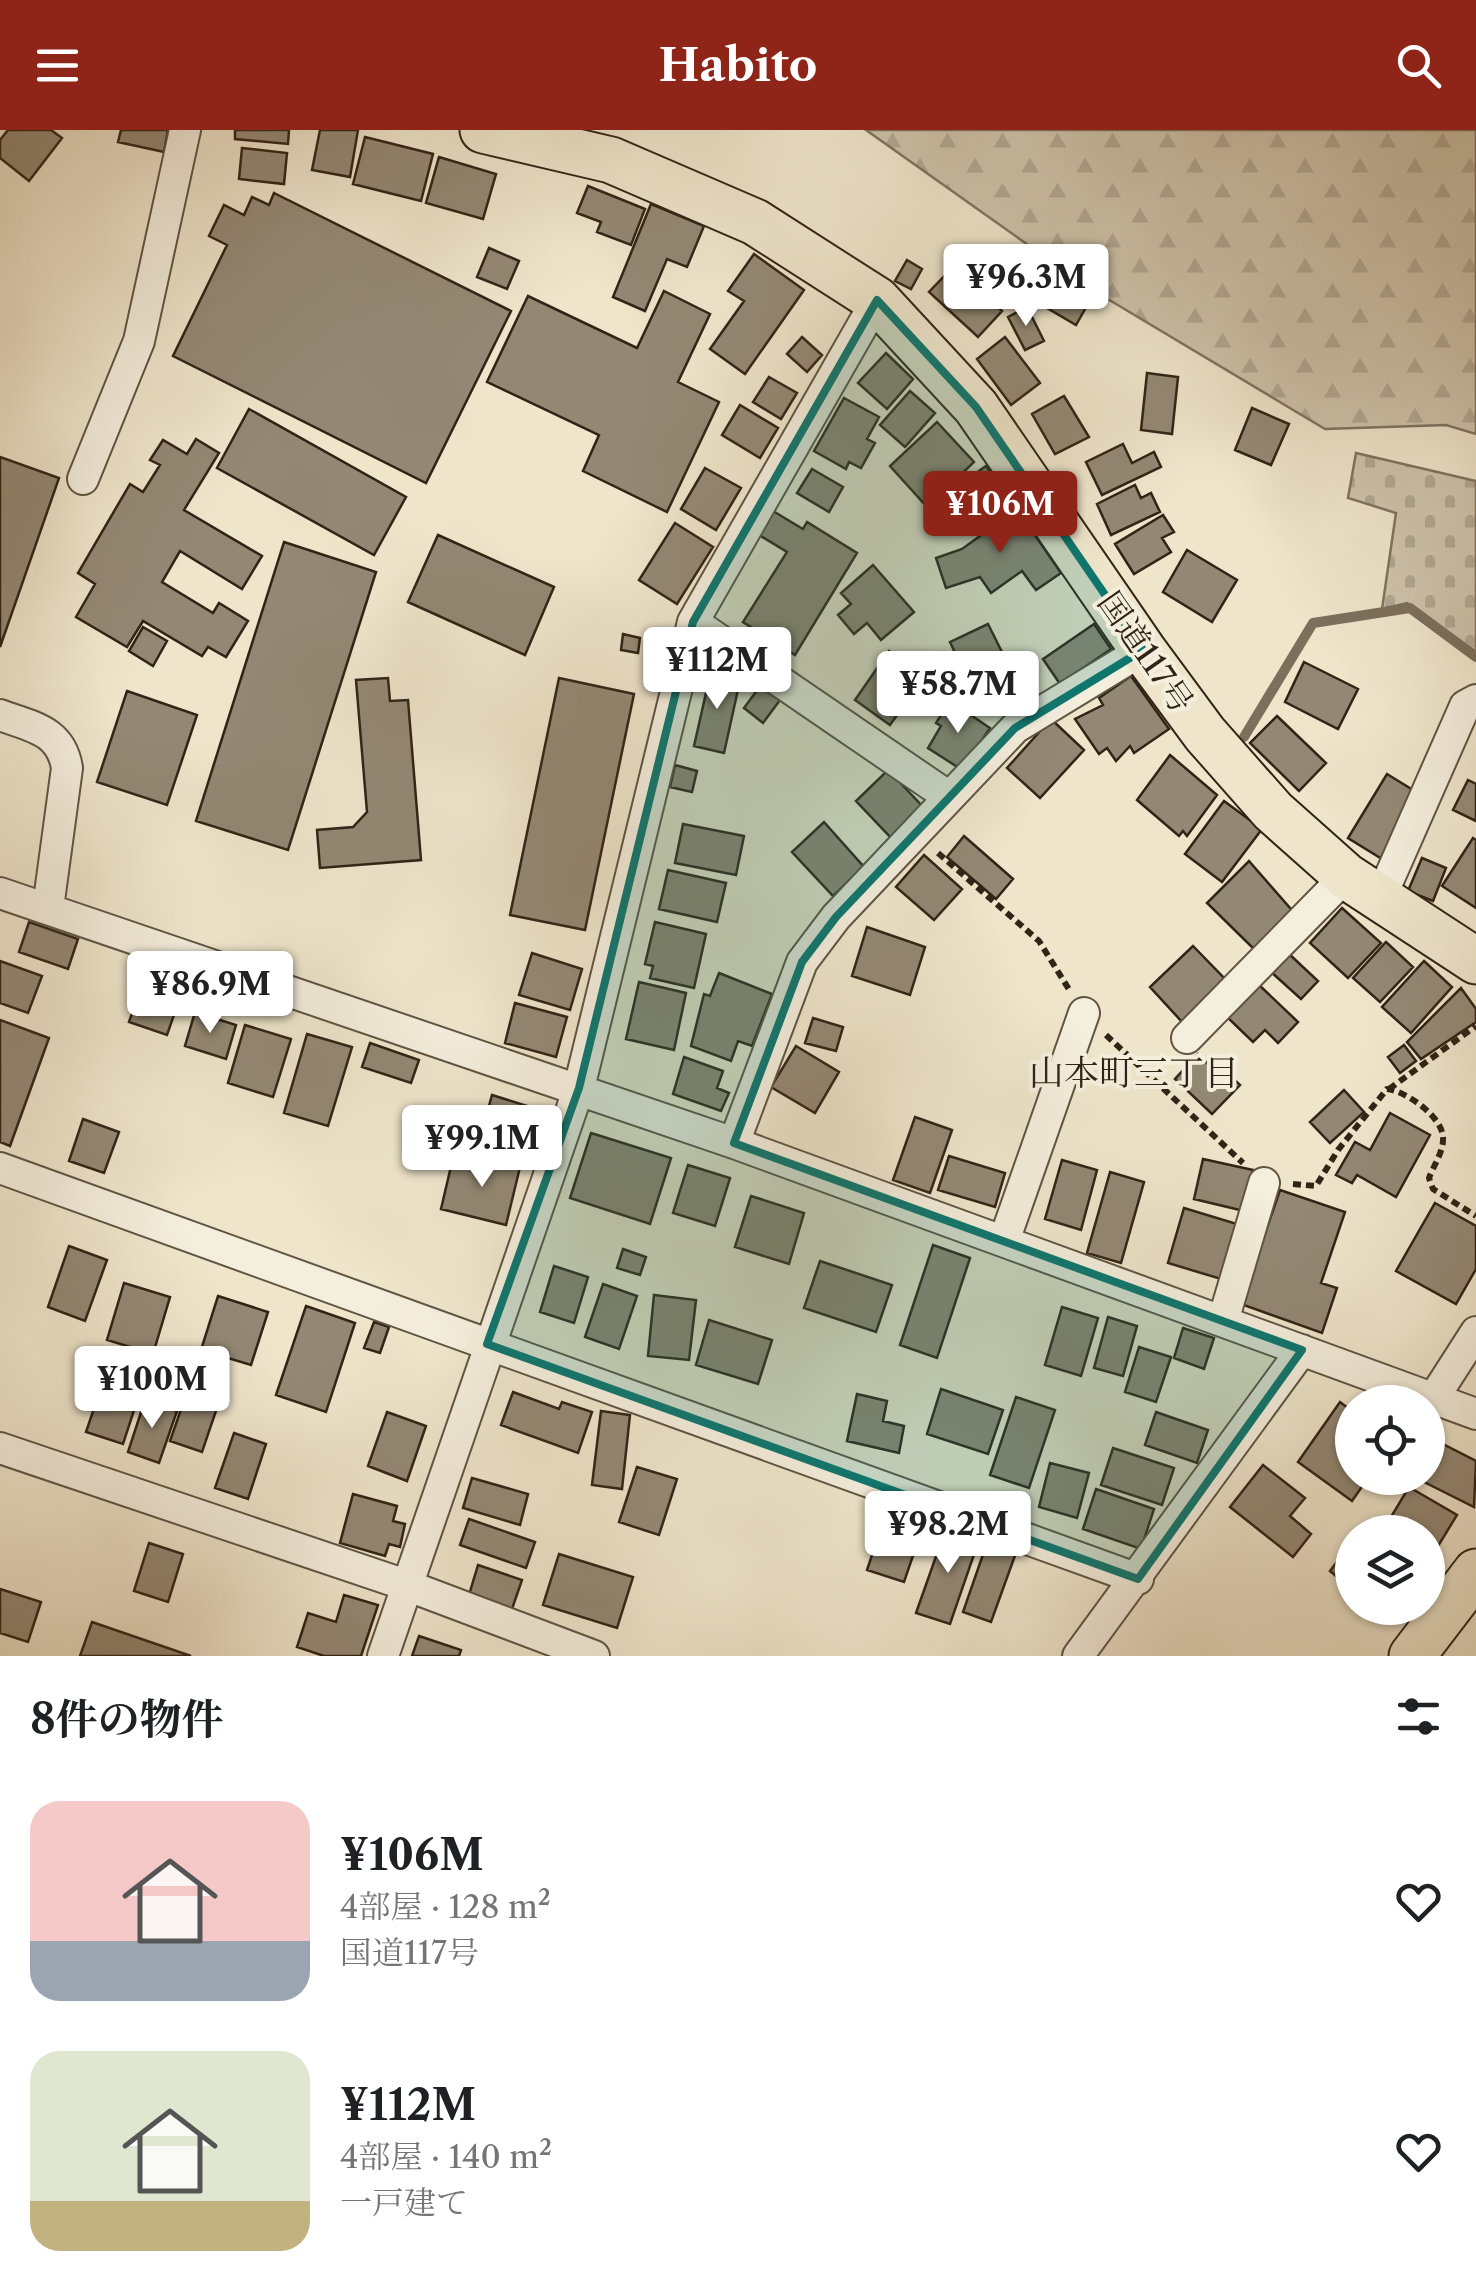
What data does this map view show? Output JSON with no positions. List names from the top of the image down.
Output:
{
  "streets": {
    "highway": ["国道117号"]
  },
  "districts": ["山本町三丁目"],
  "page": {
    "header": "Habito",
    "price": [
      "¥96.3M",
      "¥106M",
      "¥112M",
      "¥58.7M",
      "¥86.9M",
      "¥99.1M",
      "¥100M",
      "¥98.2M"
    ],
    "heading": "8件の物件",
    "list": [
      {
        "name": "¥106M",
        "note": "4部屋 · 128 m² · 国道117号"
      },
      {
        "name": "¥112M",
        "note": "4部屋 · 140 m² · 一戸建て"
      }
    ]
  }
}
